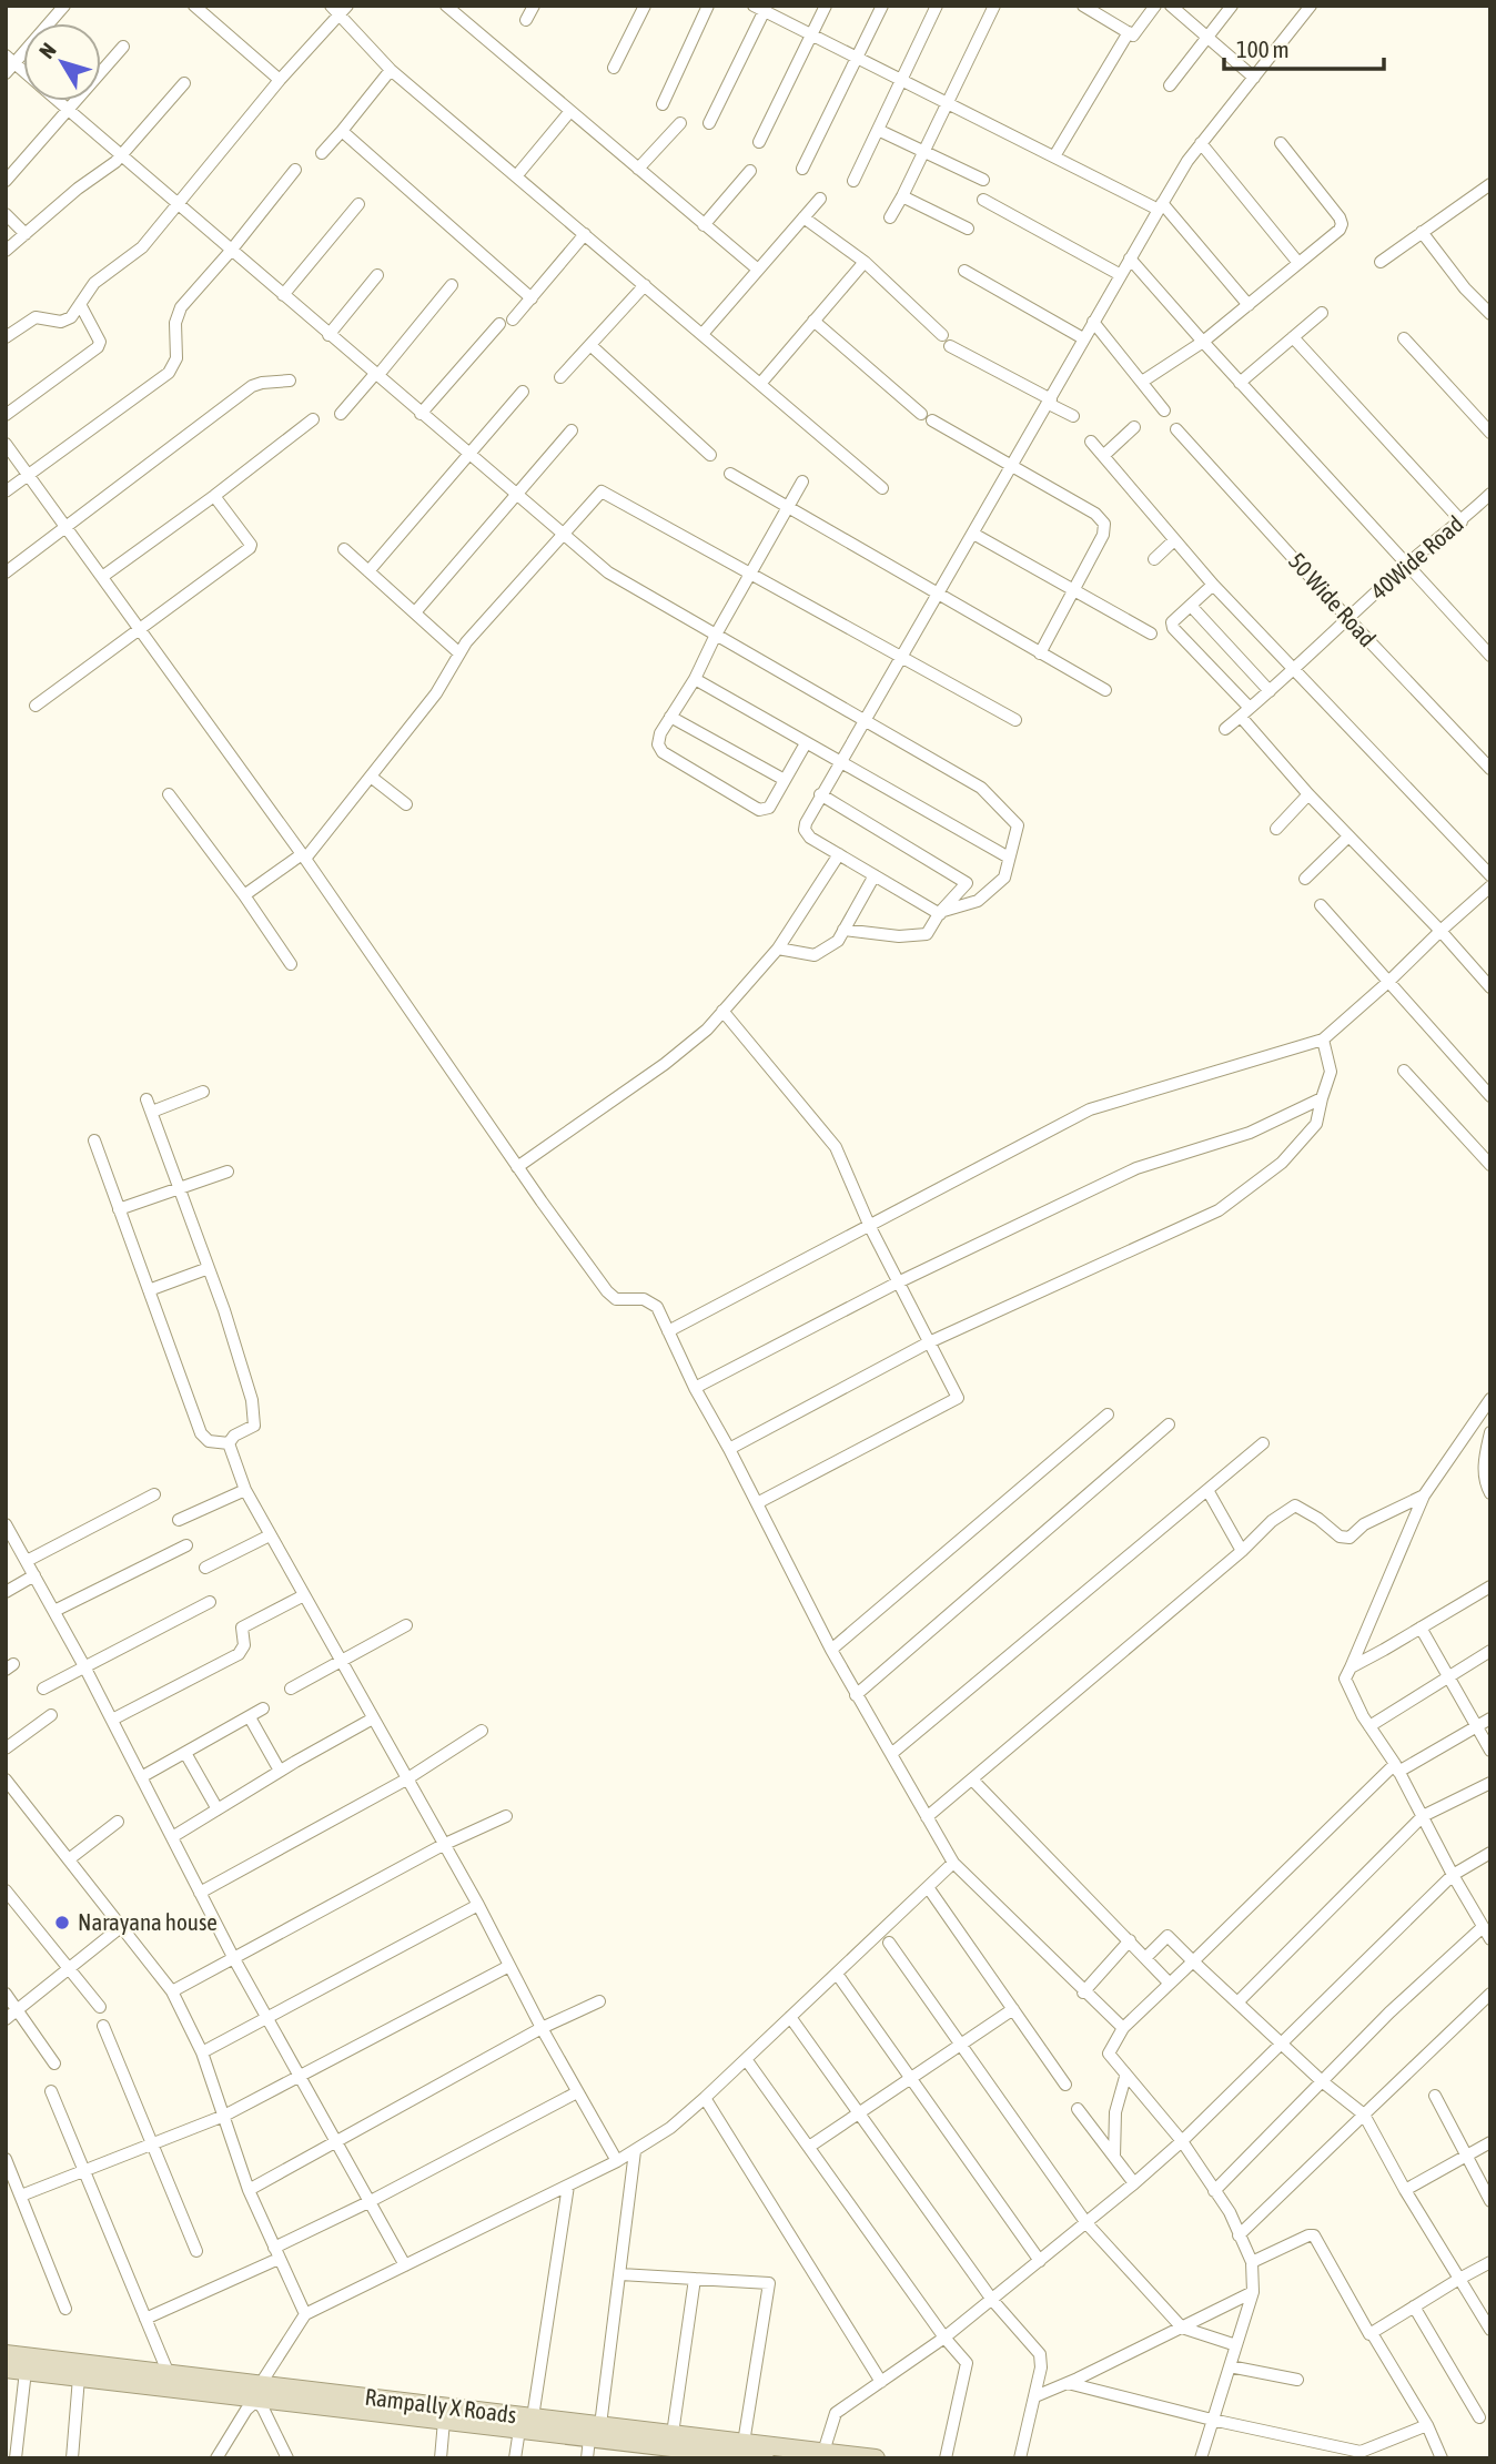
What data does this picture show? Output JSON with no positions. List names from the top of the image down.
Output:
{
  "streets": {
    "main road": ["Rampally X Roads"],
    "street": ["40Wide Road", "50 Wide Road"]
  },
  "crossings": [
    ["40Wide Road", "50 Wide Road"]
  ],
  "places": ["Narayana house"],
  "scale_bar": "100 m",
  "north": "top left"
}
